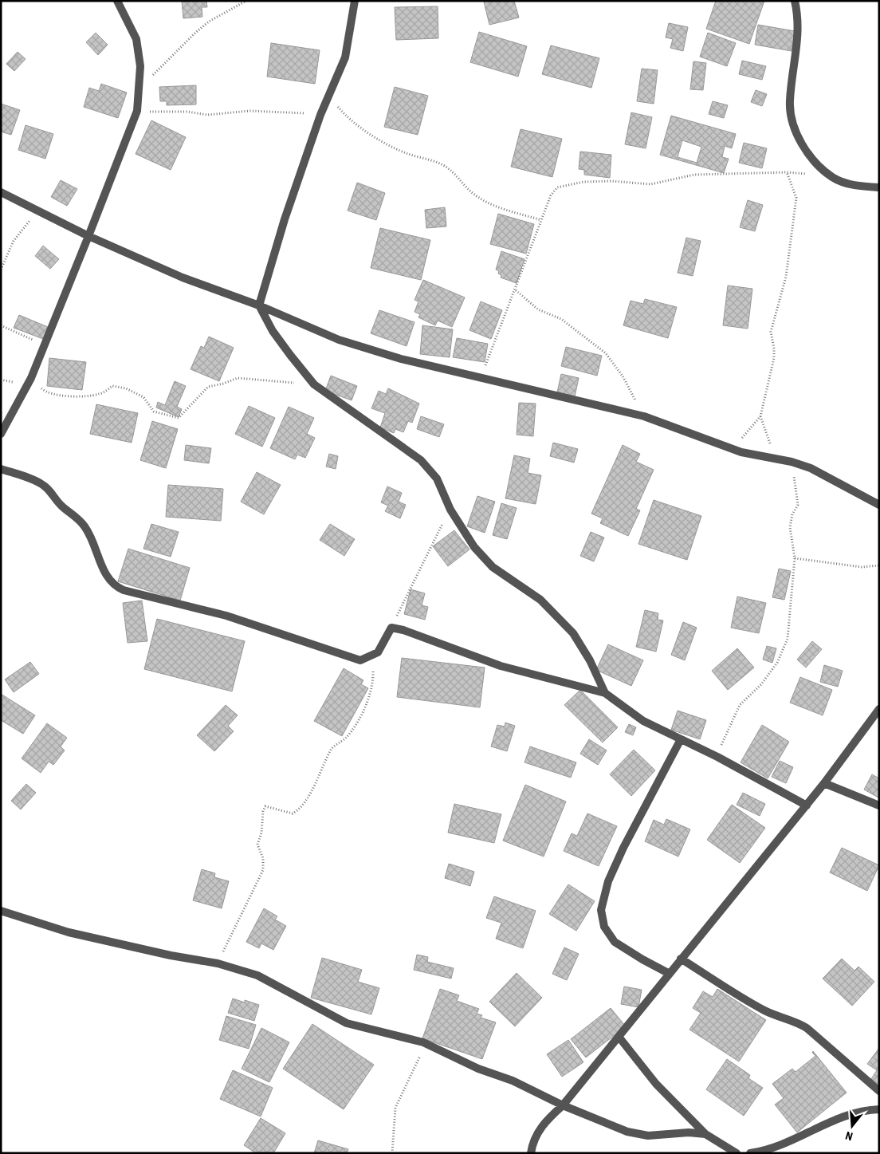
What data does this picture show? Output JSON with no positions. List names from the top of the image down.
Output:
{
  "north": "bottom"
}
